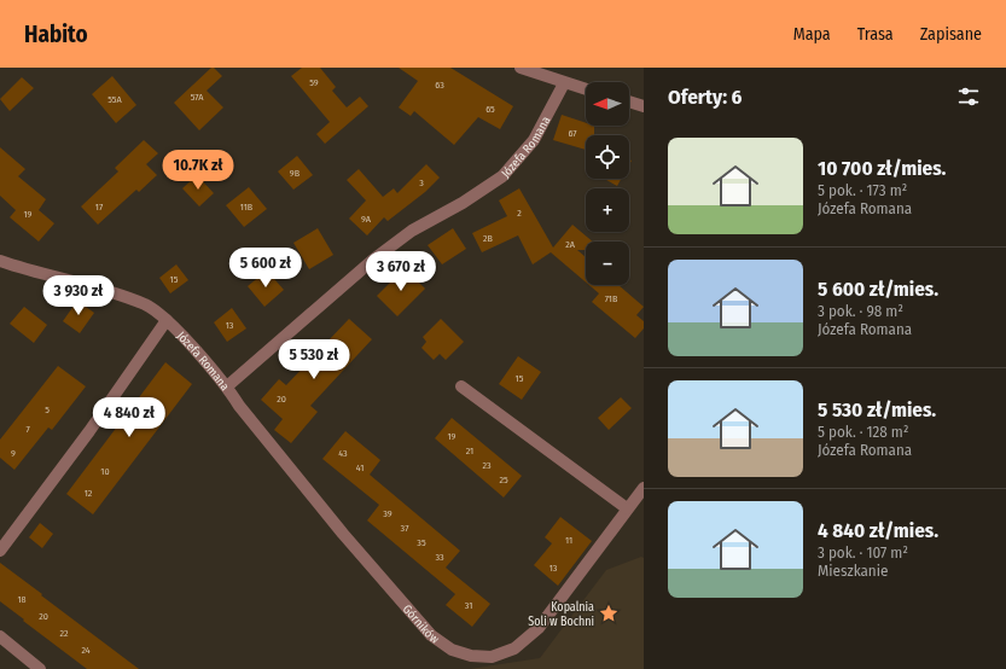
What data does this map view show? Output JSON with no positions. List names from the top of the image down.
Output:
{
  "streets": {
    "street": ["Józefa Romana", "Górników"]
  },
  "crossings": [
    ["Józefa Romana", "Górników"]
  ],
  "places": {
    "place": ["Kopalnia Soli w Bochni"]
  },
  "house_numbers": [
    "59",
    "63",
    "57A",
    "55A",
    "65",
    "67",
    "9B",
    "3",
    "17",
    "11B",
    "2",
    "19",
    "9A",
    "2B",
    "2A",
    "15",
    "71B",
    "13",
    "15",
    "20",
    "5",
    "7",
    "19",
    "21",
    "9",
    "43",
    "23",
    "41",
    "10",
    "25",
    "12",
    "39",
    "37",
    "11",
    "35",
    "33",
    "13",
    "18",
    "31",
    "20",
    "22",
    "24"
  ],
  "north": "left",
  "page": {
    "header": "Habito",
    "nav": ["Mapa", "Trasa", "Zapisane"],
    "heading": "Oferty: 6",
    "map_buttons": ["+", "−"],
    "list": [
      {
        "name": "10 700 zł/mies.",
        "note": "5 pok. · 173 m² · Józefa Romana"
      },
      {
        "name": "5 600 zł/mies.",
        "note": "3 pok. · 98 m² · Józefa Romana"
      },
      {
        "name": "5 530 zł/mies.",
        "note": "5 pok. · 128 m² · Józefa Romana"
      },
      {
        "name": "4 840 zł/mies.",
        "note": "3 pok. · 107 m² · Mieszkanie"
      }
    ],
    "price": [
      "10.7K zł",
      "5 600 zł",
      "3 670 zł",
      "3 930 zł",
      "5 530 zł",
      "4 840 zł"
    ]
  }
}
